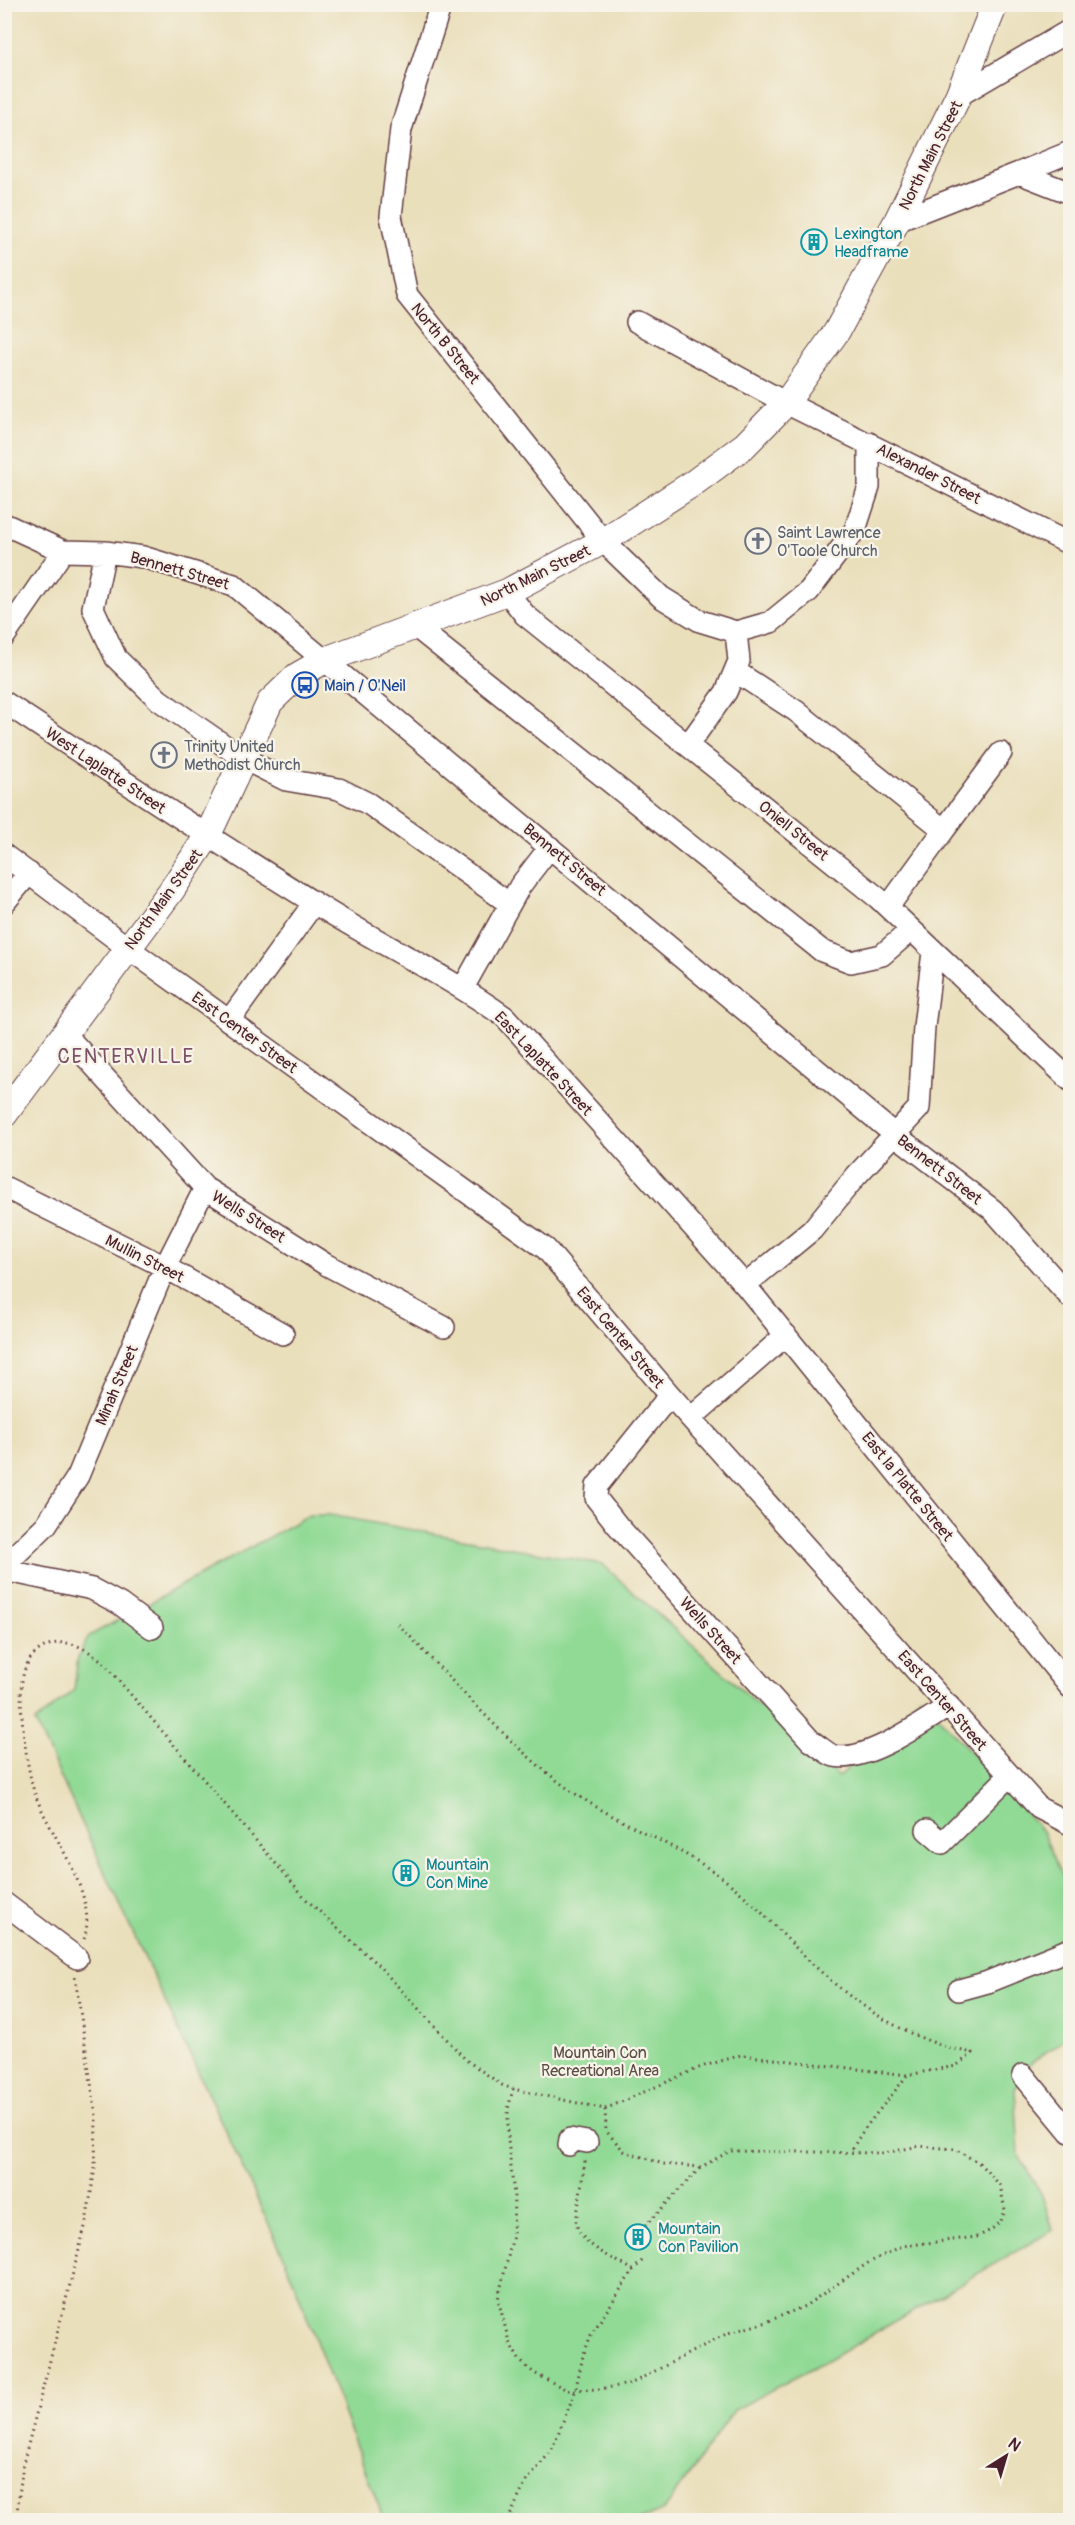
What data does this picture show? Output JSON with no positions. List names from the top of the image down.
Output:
{
  "streets": {
    "main road": ["North Main Street"],
    "street": [
      "North B Street",
      "Alexander Street",
      "Bennett Street",
      "West Laplatte Street",
      "Oniell Street",
      "East Center Street",
      "East Laplatte Street",
      "Wells Street",
      "Mullin Street",
      "Minah Street",
      "East la Platte Street"
    ]
  },
  "crossings": [
    ["North Main Street", "North B Street"],
    ["North Main Street", "Alexander Street"],
    ["North Main Street", "Bennett Street"],
    ["North Main Street", "West Laplatte Street"],
    ["North Main Street", "Oniell Street"],
    ["North Main Street", "East Center Street"],
    ["North Main Street", "East Laplatte Street"],
    ["North Main Street", "Wells Street"],
    ["West Laplatte Street", "East Laplatte Street"],
    ["East Center Street", "Wells Street"],
    ["East Laplatte Street", "East la Platte Street"],
    ["Wells Street", "Minah Street"],
    ["Mullin Street", "Minah Street"]
  ],
  "districts": ["CENTERVILLE"],
  "parks": ["Mountain Con Recreational Area"],
  "places": {
    "building": ["Lexington Headframe", "Mountain Con Mine", "Mountain Con Pavilion"],
    "church": ["Saint Lawrence O'Toole Church", "Trinity United Methodist Church"],
    "bus stop": ["Main / O'Neil"]
  },
  "north": "top right"
}
